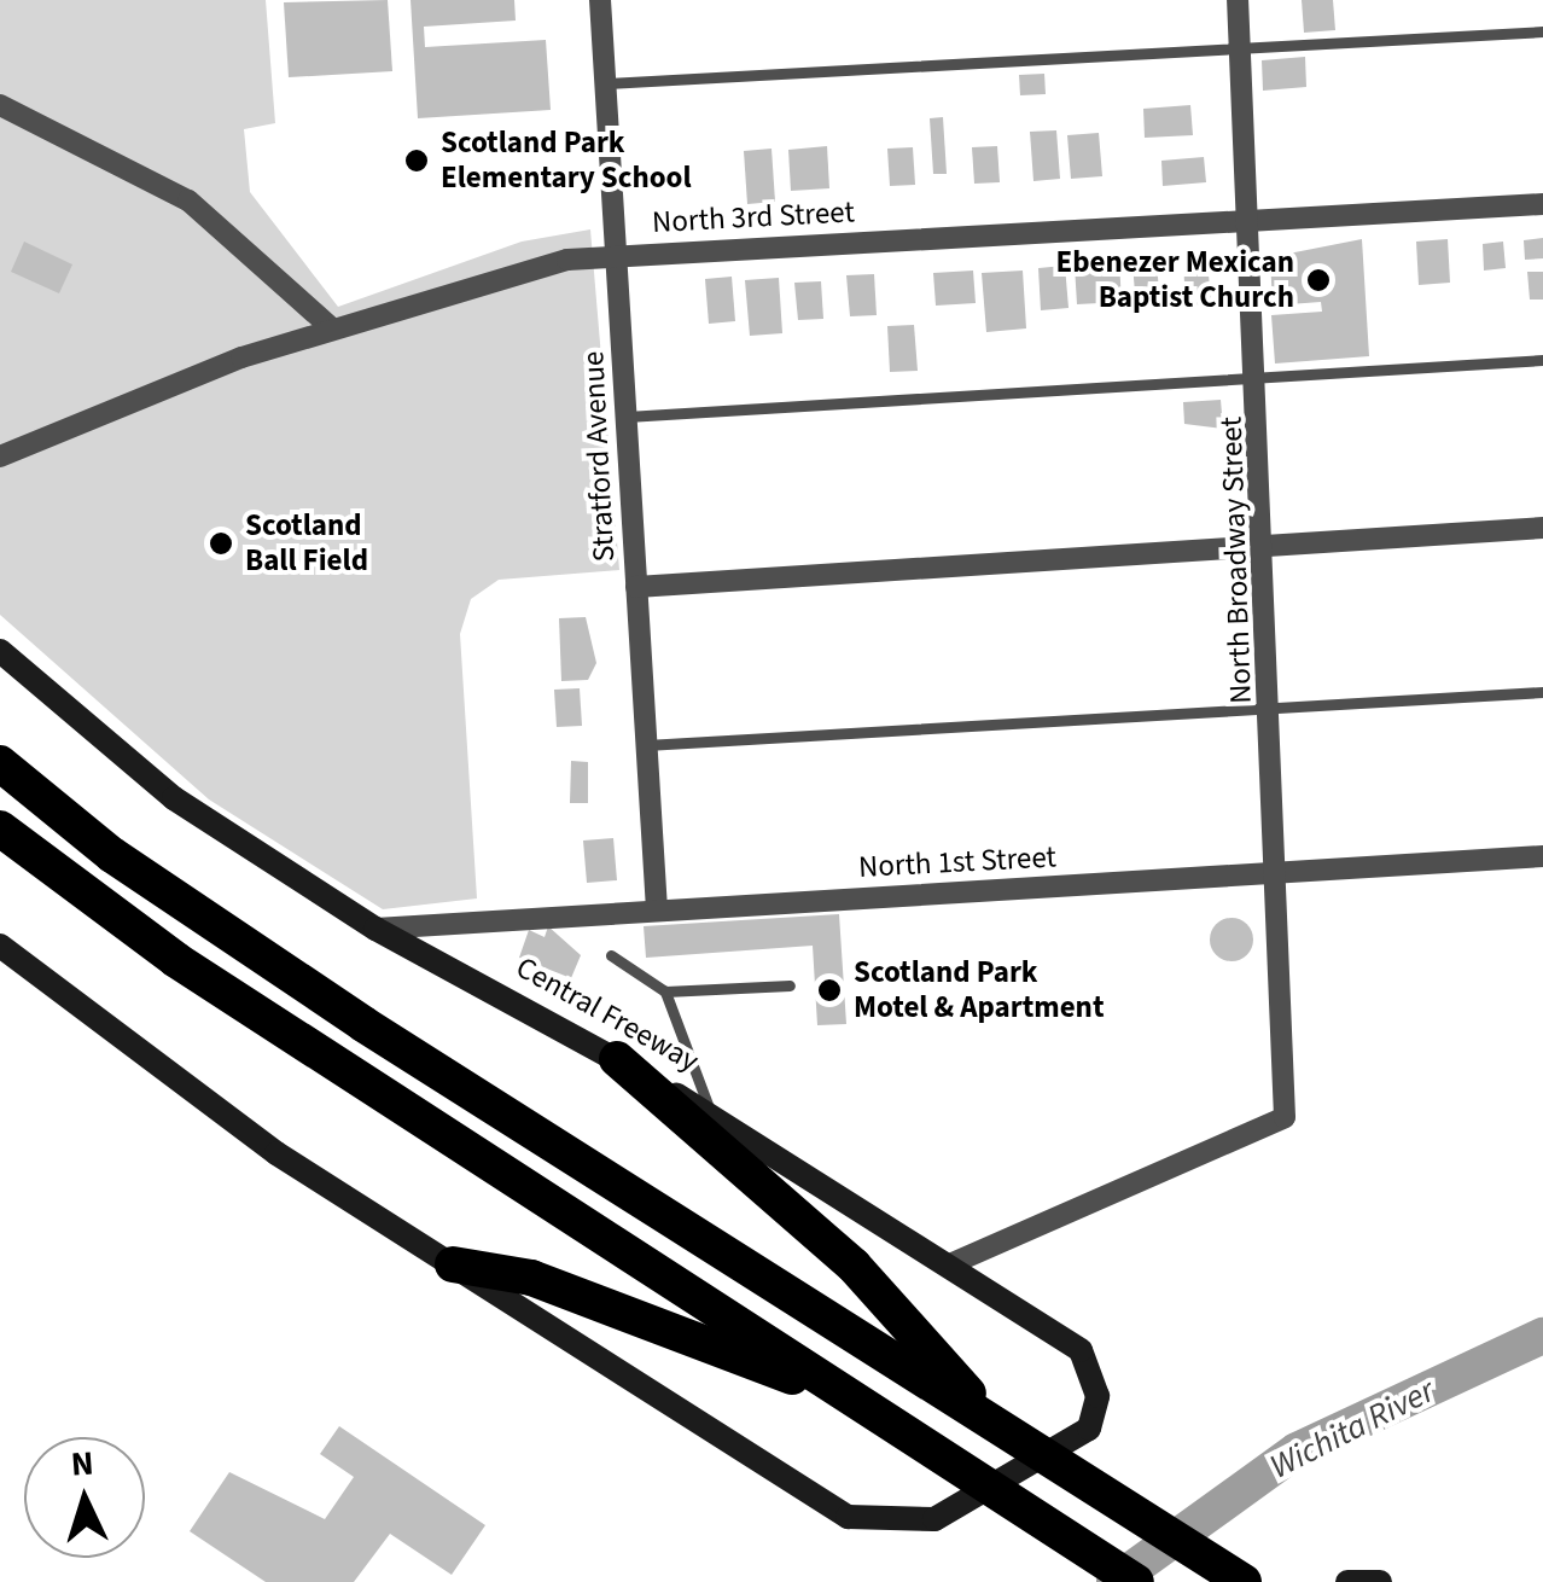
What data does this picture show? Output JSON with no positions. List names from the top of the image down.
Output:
{
  "streets": {
    "main road": ["Central Freeway"],
    "street": [
      "North 3rd Street",
      "Stratford Avenue",
      "North Broadway Street",
      "North 1st Street"
    ]
  },
  "crossings": [
    ["North 3rd Street", "Stratford Avenue"],
    ["North 3rd Street", "North Broadway Street"],
    ["Stratford Avenue", "North 1st Street"],
    ["North Broadway Street", "North 1st Street"],
    ["North Broadway Street", "Central Freeway"],
    ["North 1st Street", "Central Freeway"]
  ],
  "water": ["Wichita River"],
  "places": [
    "Scotland Park Elementary School",
    "Ebenezer Mexican Baptist Church",
    "Scotland Ball Field",
    "Scotland Park Motel & Apartment"
  ],
  "north": "top"
}
